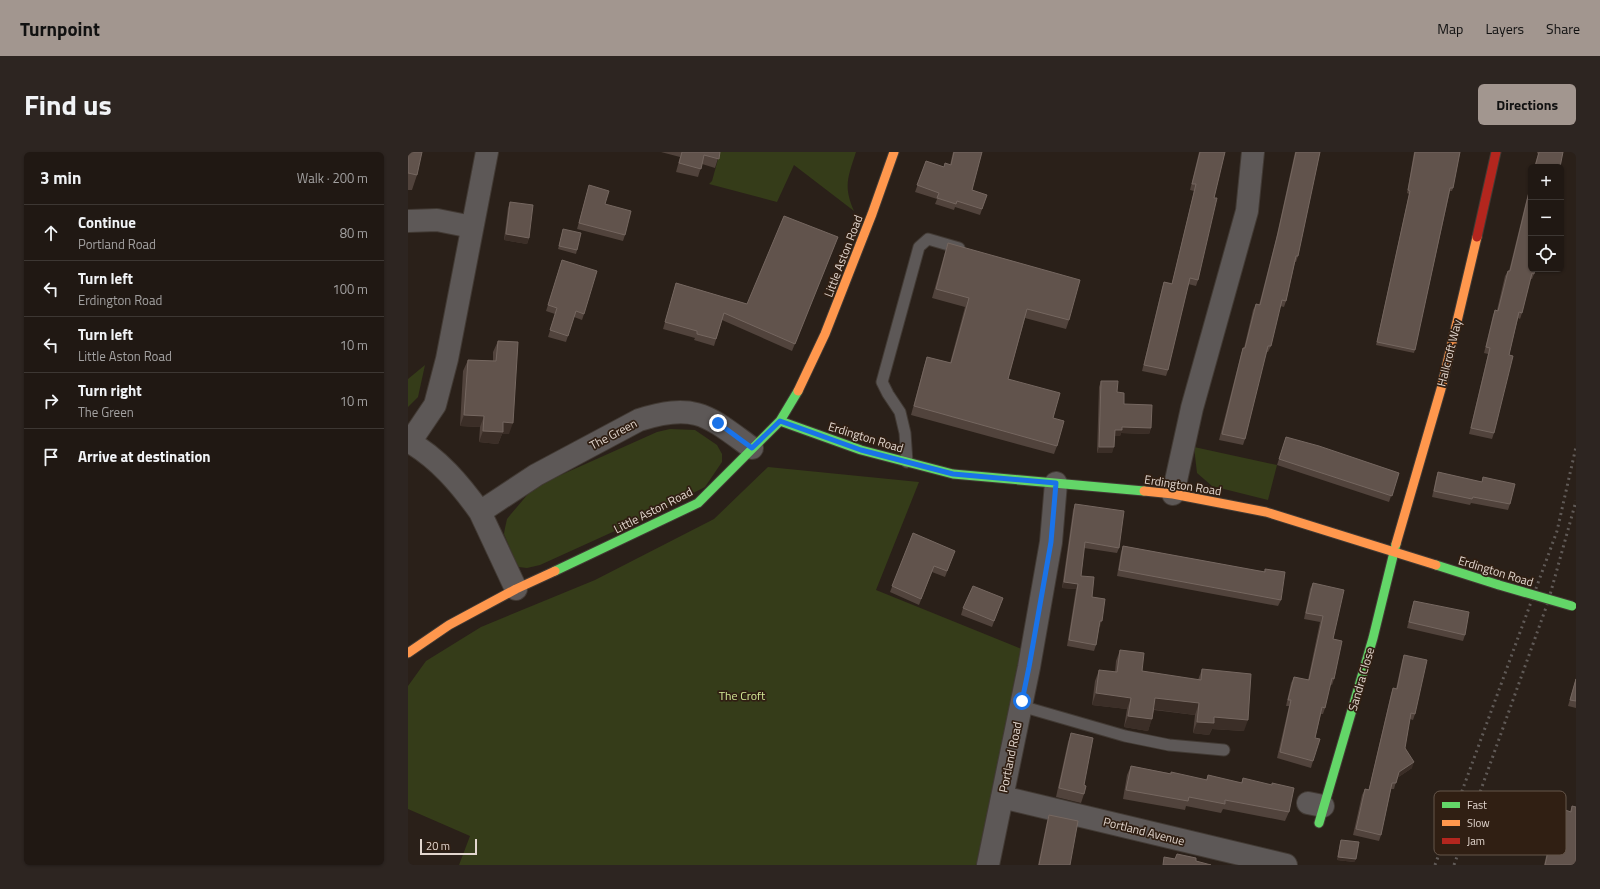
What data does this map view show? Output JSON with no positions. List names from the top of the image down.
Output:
{
  "streets": {
    "street": [
      "Little Aston Road",
      "Hallcroft Way",
      "The Green",
      "Erdington Road",
      "Sandra Close",
      "Portland Road",
      "Portland Avenue"
    ]
  },
  "crossings": [
    ["Little Aston Road", "The Green"],
    ["Little Aston Road", "Erdington Road"],
    ["Hallcroft Way", "Erdington Road"],
    ["Hallcroft Way", "Sandra Close"],
    ["Erdington Road", "Sandra Close"],
    ["Erdington Road", "Portland Road"],
    ["Portland Road", "Portland Avenue"]
  ],
  "parks": ["The Croft"],
  "legend": ["Fast", "Slow", "Jam"],
  "scale_bar": "20 m",
  "page": {
    "header": "Turnpoint",
    "nav": ["Map", "Layers", "Share"],
    "title": "Find us",
    "buttons": "Directions",
    "heading": ["3 min", "Walk · 200 m"],
    "map_buttons": ["+", "−"],
    "list": [
      ["Continue", "Portland Road", "80 m"],
      ["Turn left", "Erdington Road", "100 m"],
      ["Turn left", "Little Aston Road", "10 m"],
      ["Turn right", "The Green", "10 m"],
      "Arrive at destination"
    ],
    "scale": "20 m"
  }
}
